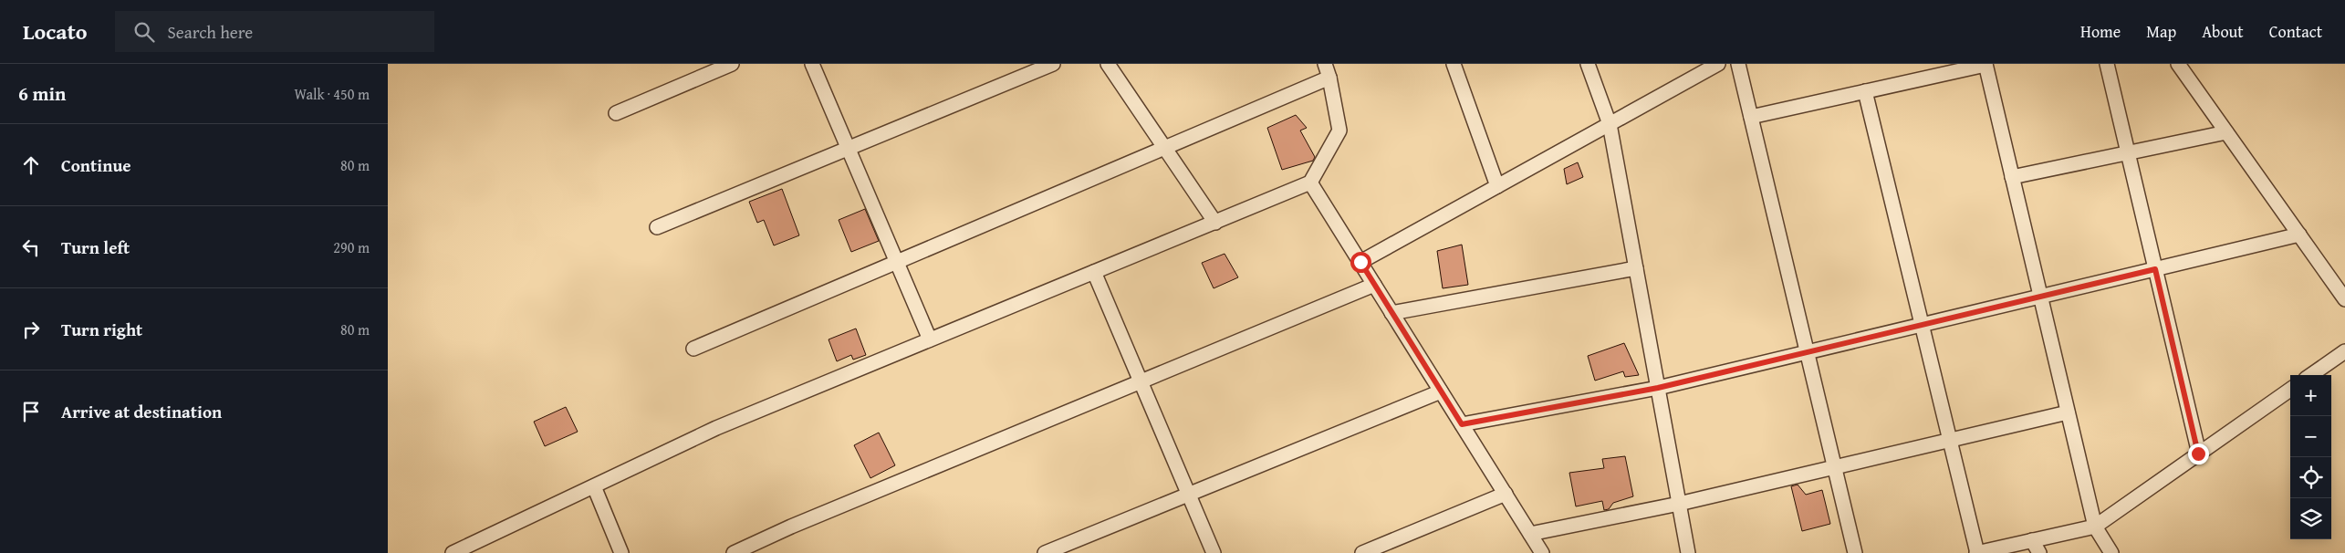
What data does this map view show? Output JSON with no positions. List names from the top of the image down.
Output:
{
  "page": {
    "header": "Locato",
    "search": "Search here",
    "nav": [
      "Home",
      "Map",
      "About",
      "Contact"
    ],
    "heading": ["6 min", "Walk · 450 m"],
    "list": [
      ["Continue", "80 m"],
      ["Turn left", "290 m"],
      ["Turn right", "80 m"],
      "Arrive at destination"
    ],
    "map_buttons": ["+", "−"]
  }
}
